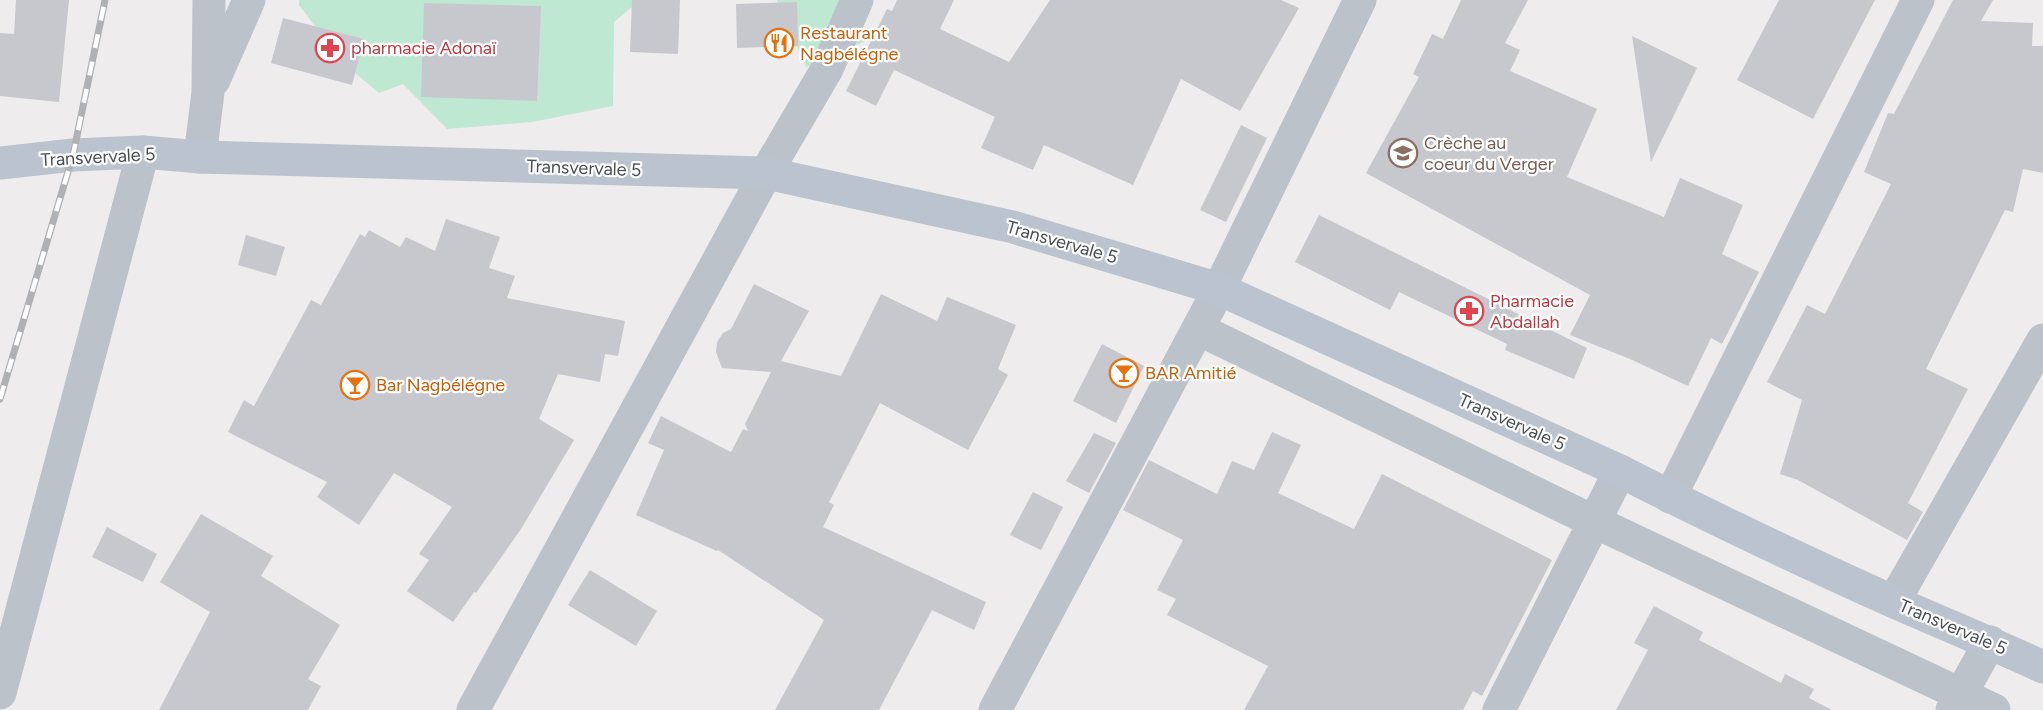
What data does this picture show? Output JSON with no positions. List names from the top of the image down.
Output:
{
  "streets": {
    "main road": ["Transvervale 5"]
  },
  "places": {
    "restaurant": ["Restaurant Nagbélégne"],
    "pharmacy": ["pharmacie Adonaï", "Pharmacie Abdallah"],
    "school or university": ["Crèche au coeur du Verger"],
    "bar": ["BAR Amitié", "Bar Nagbélégne"]
  }
}
